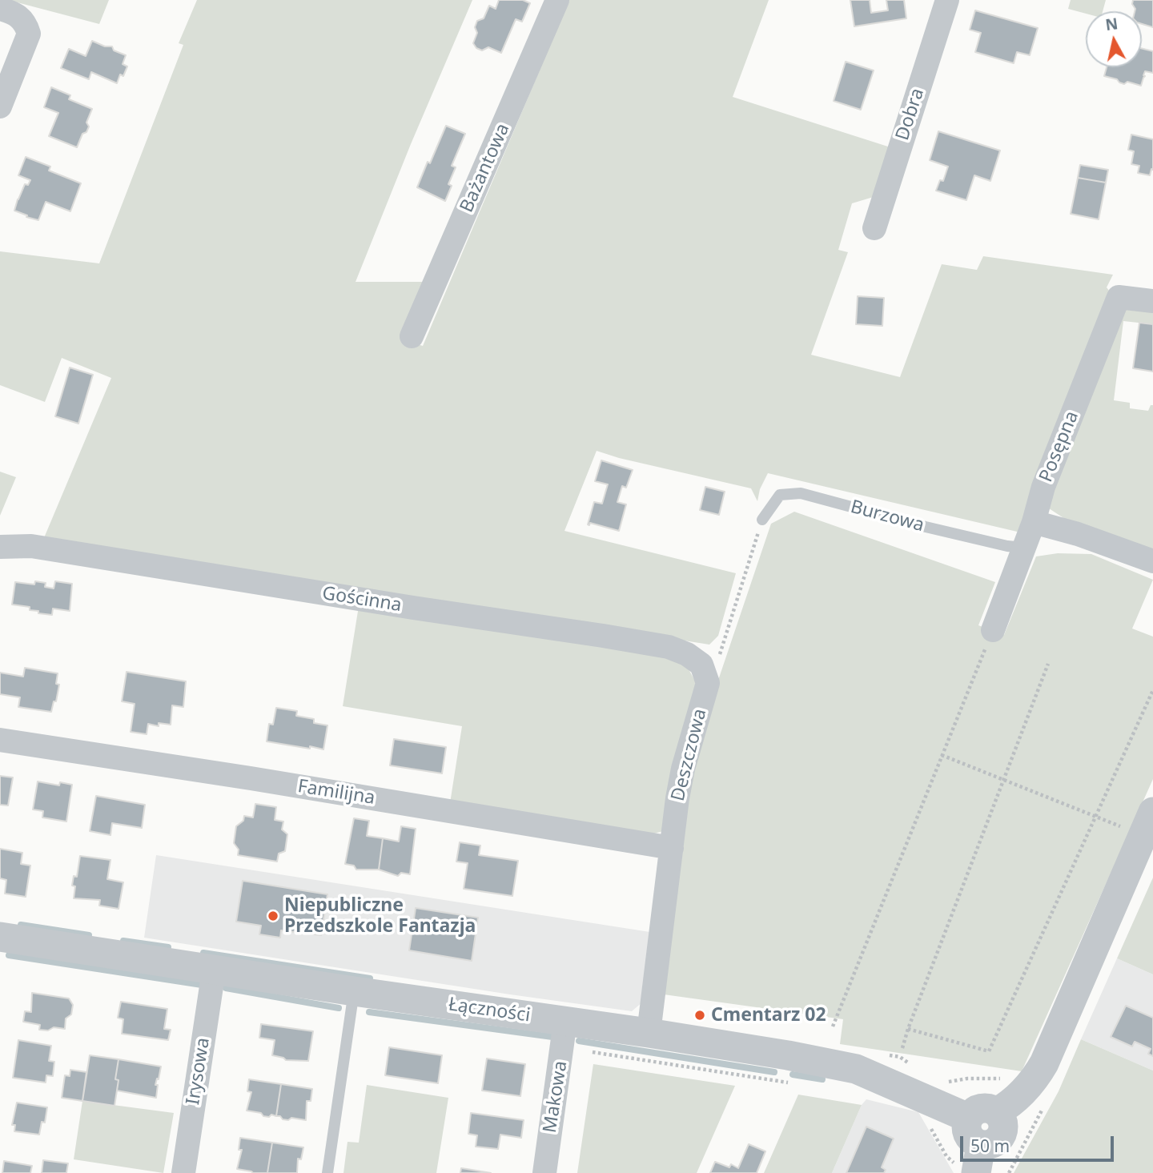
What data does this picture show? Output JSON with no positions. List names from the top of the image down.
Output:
{
  "streets": {
    "street": [
      "Dobra",
      "Bażantowa",
      "Posępna",
      "Gościnna",
      "Deszczowa",
      "Familijna",
      "Łączności",
      "Irysowa",
      "Makowa"
    ],
    "lane": ["Burzowa"]
  },
  "crossings": [
    ["Posępna", "Burzowa"],
    ["Burzowa", "Deszczowa"],
    ["Gościnna", "Deszczowa"],
    ["Deszczowa", "Familijna"],
    ["Deszczowa", "Łączności"],
    ["Łączności", "Irysowa"],
    ["Łączności", "Makowa"]
  ],
  "places": ["Niepubliczne Przedszkole Fantazja", "Cmentarz 02"],
  "scale_bar": "50 m",
  "north": "top"
}
